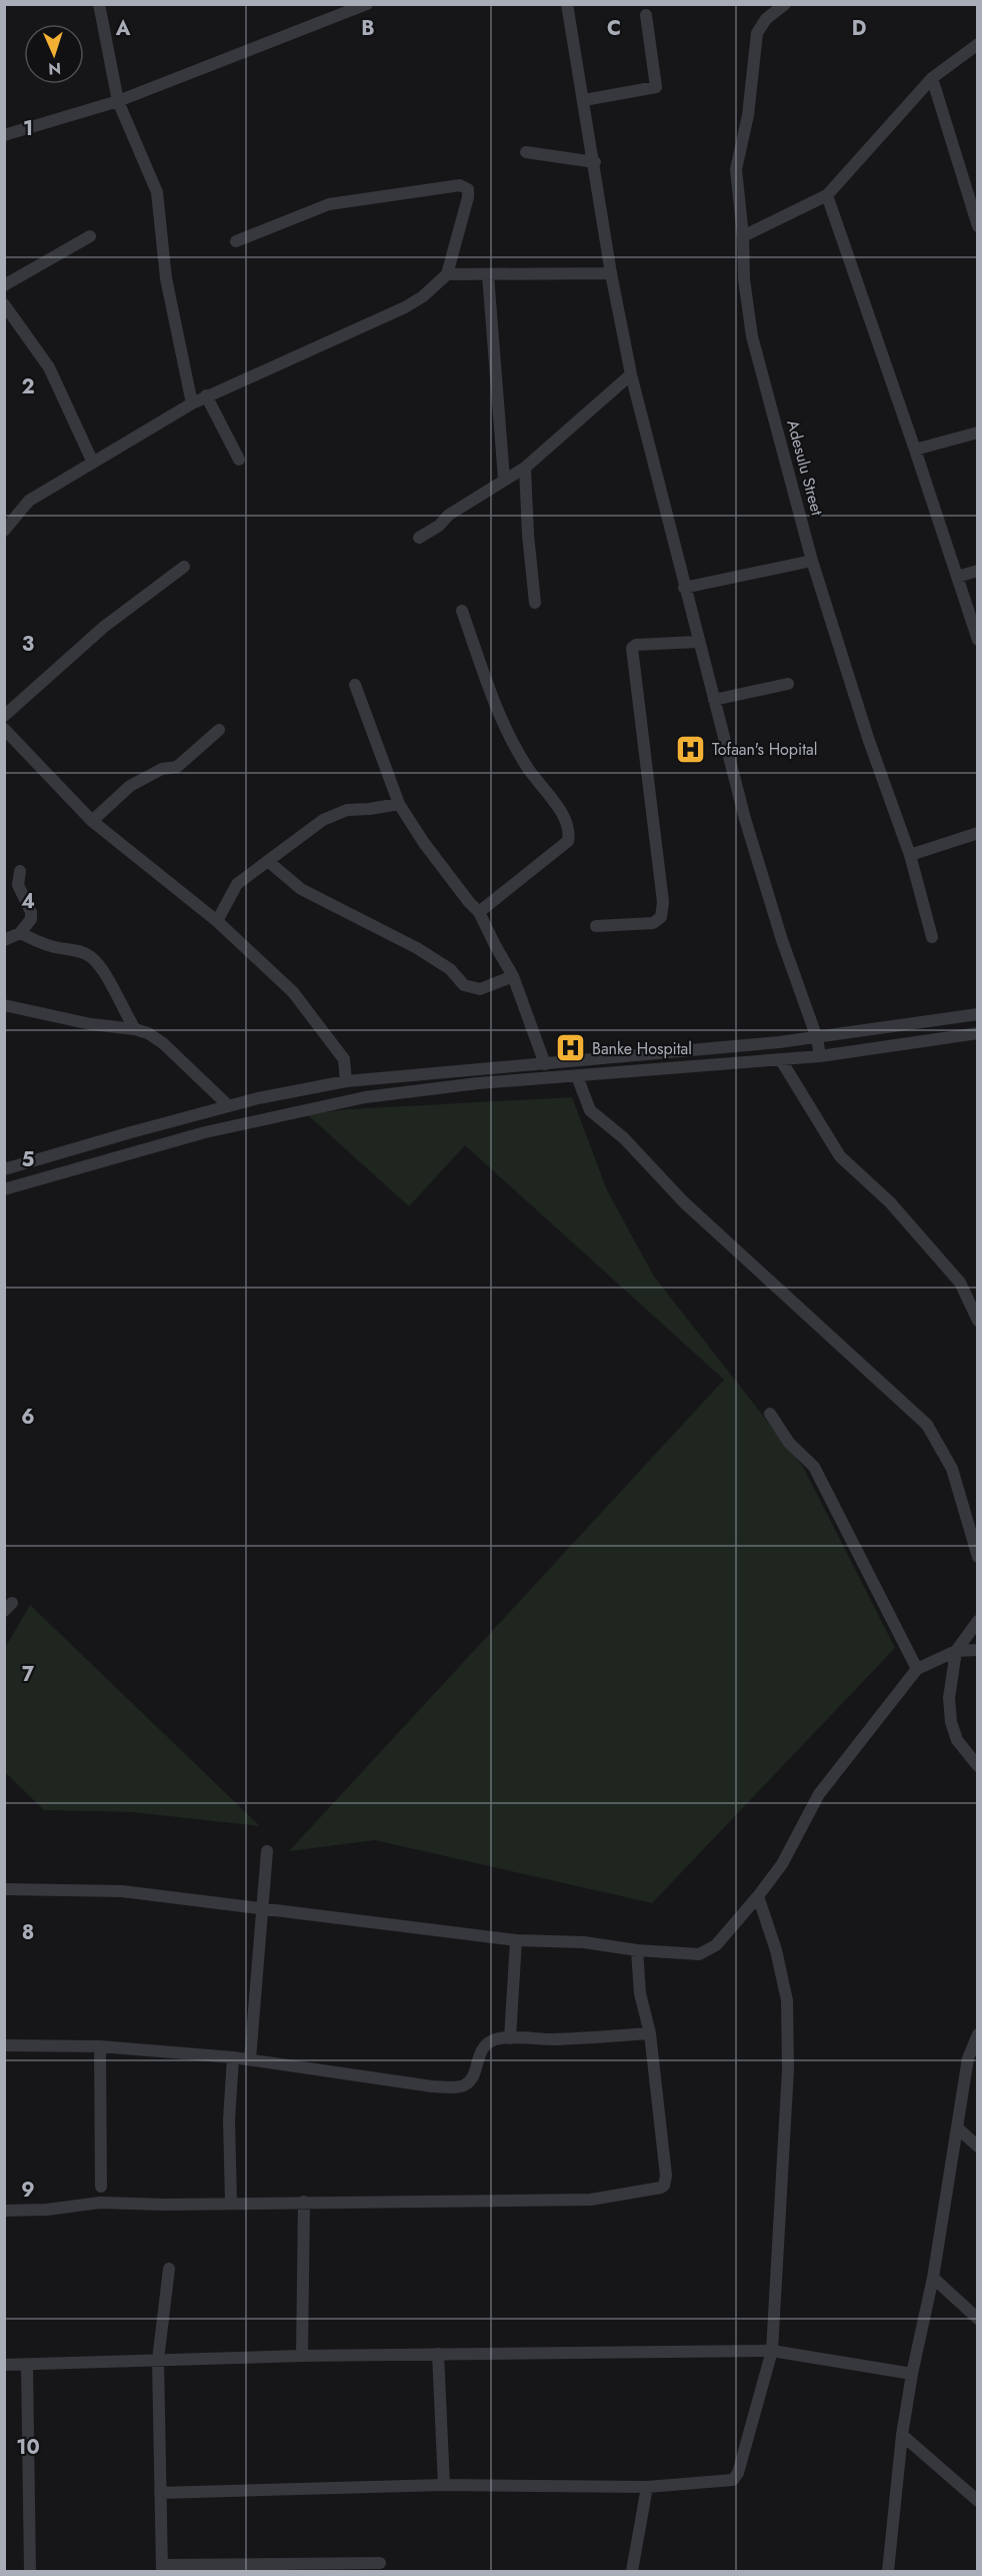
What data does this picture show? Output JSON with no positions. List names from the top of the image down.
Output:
{
  "streets": {
    "street": ["Adesulu Street"]
  },
  "places": {
    "hospital": ["Tofaan's Hopital", "Banke Hospital"]
  },
  "north": "bottom",
  "grid": {
    "columns": [
      "A",
      "B",
      "C",
      "D"
    ],
    "rows": [
      "1",
      "2",
      "3",
      "4",
      "5",
      "6",
      "7",
      "8",
      "9",
      "10"
    ]
  }
}
